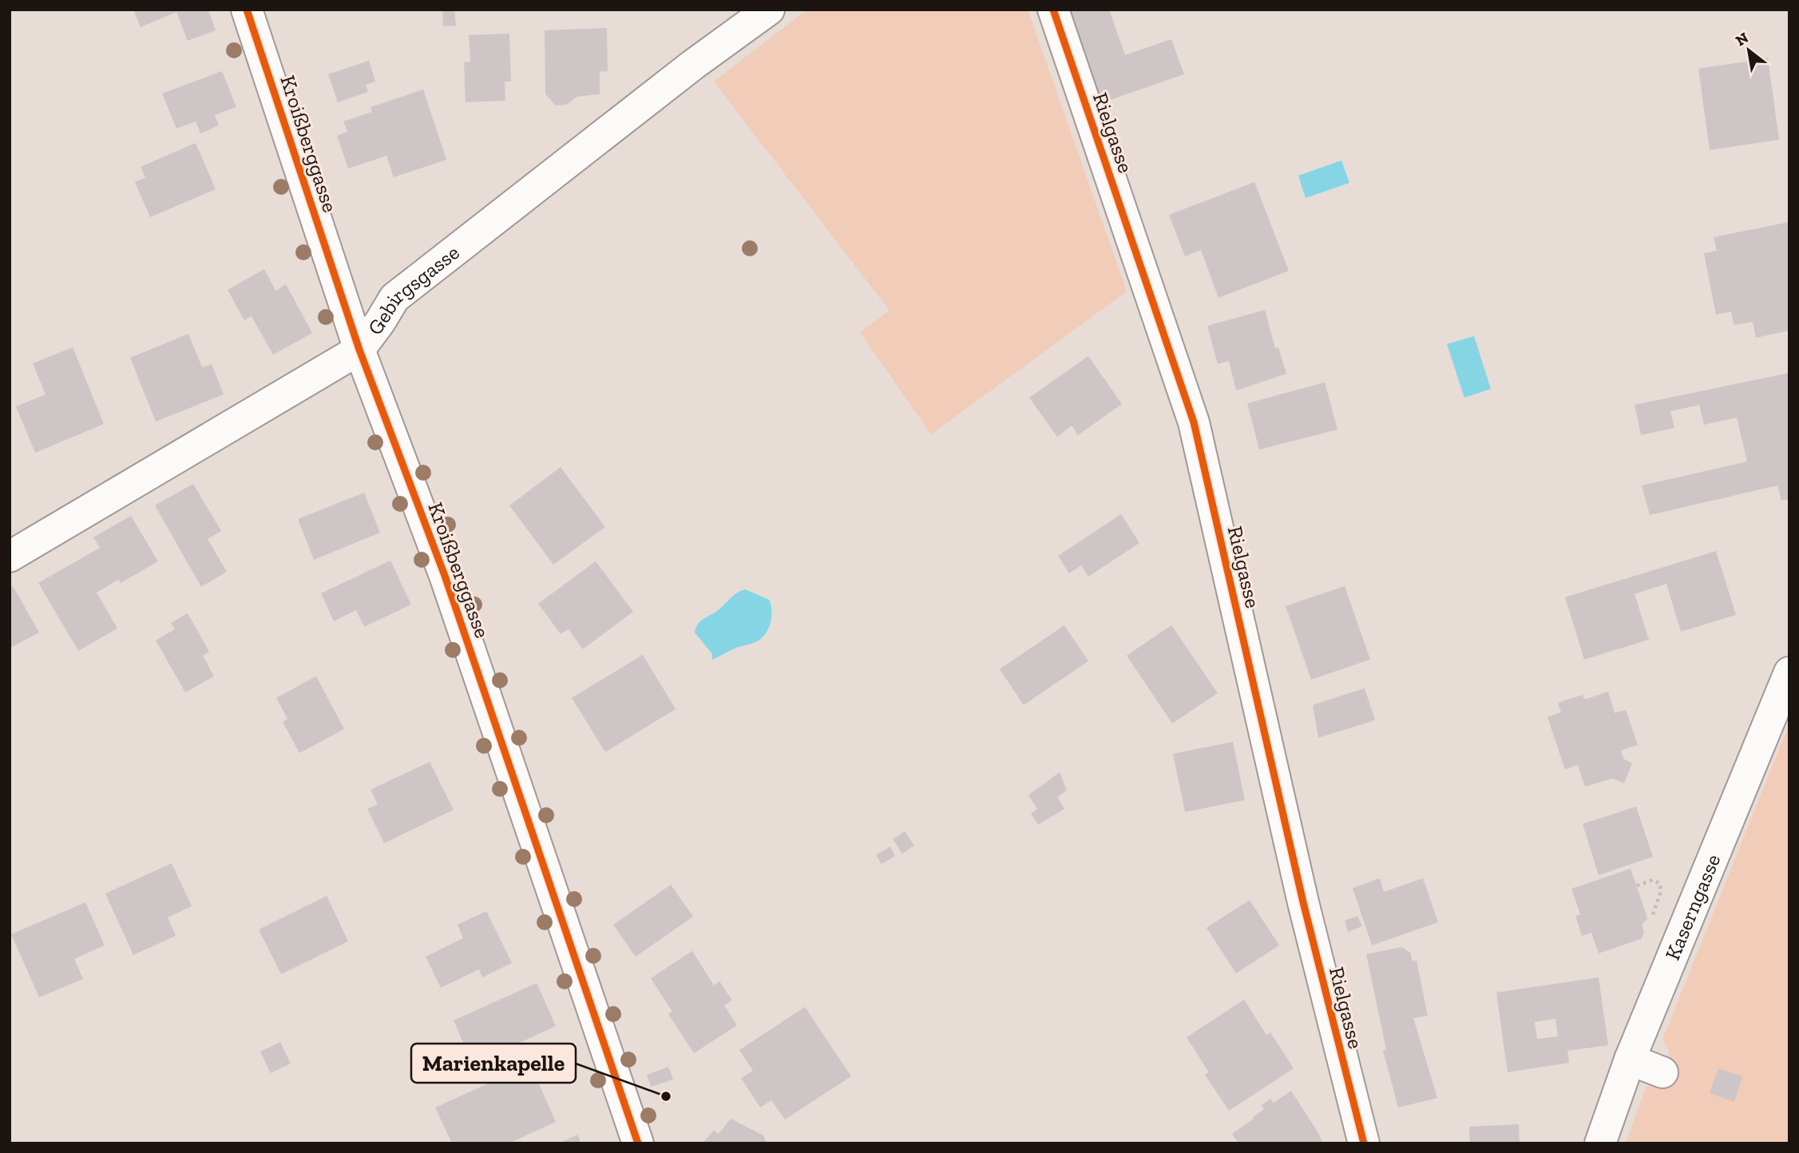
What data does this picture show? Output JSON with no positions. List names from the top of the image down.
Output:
{
  "streets": {
    "street": [
      "Rielgasse",
      "Kroißberggasse",
      "Gebirgsgasse",
      "Kaserngasse"
    ]
  },
  "crossings": [
    ["Kroißberggasse", "Gebirgsgasse"]
  ],
  "places": ["Marienkapelle"],
  "north": "top left"
}
